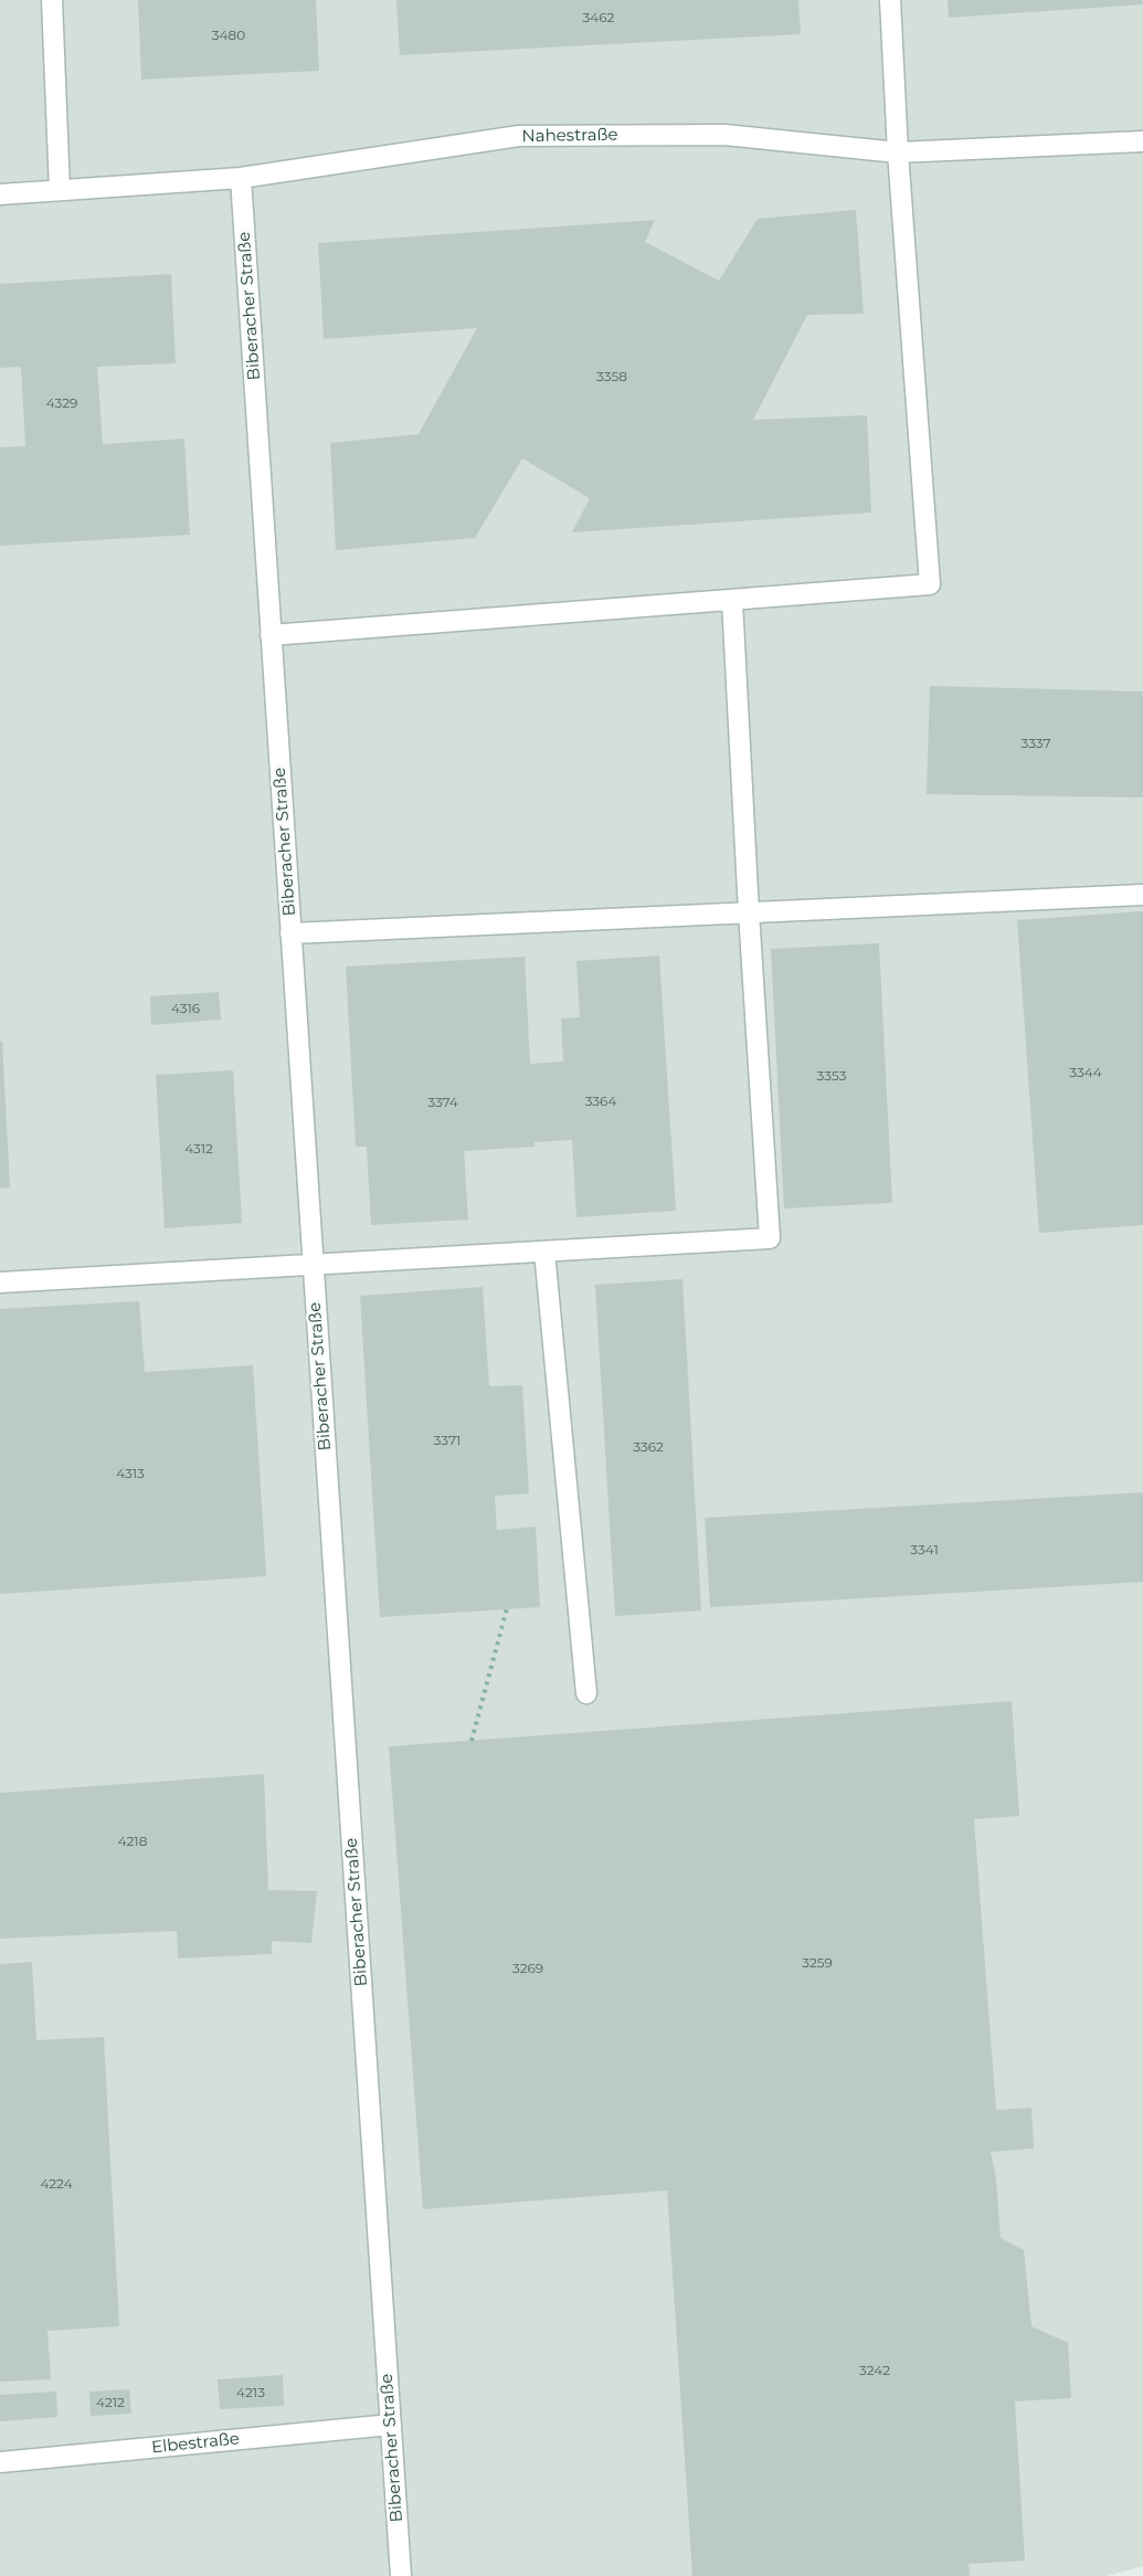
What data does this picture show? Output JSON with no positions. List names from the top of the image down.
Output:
{
  "streets": {
    "lane": ["Nahestraße", "Biberacher Straße", "Elbestraße"]
  },
  "crossings": [
    ["Nahestraße", "Biberacher Straße"],
    ["Biberacher Straße", "Elbestraße"]
  ],
  "house_numbers": [
    "3462",
    "3480",
    "3358",
    "4329",
    "3337",
    "4316",
    "3344",
    "3353",
    "3364",
    "3374",
    "4312",
    "3371",
    "3362",
    "4313",
    "3341",
    "4218",
    "3259",
    "3269",
    "4224",
    "3242",
    "4213",
    "4212"
  ]
}
